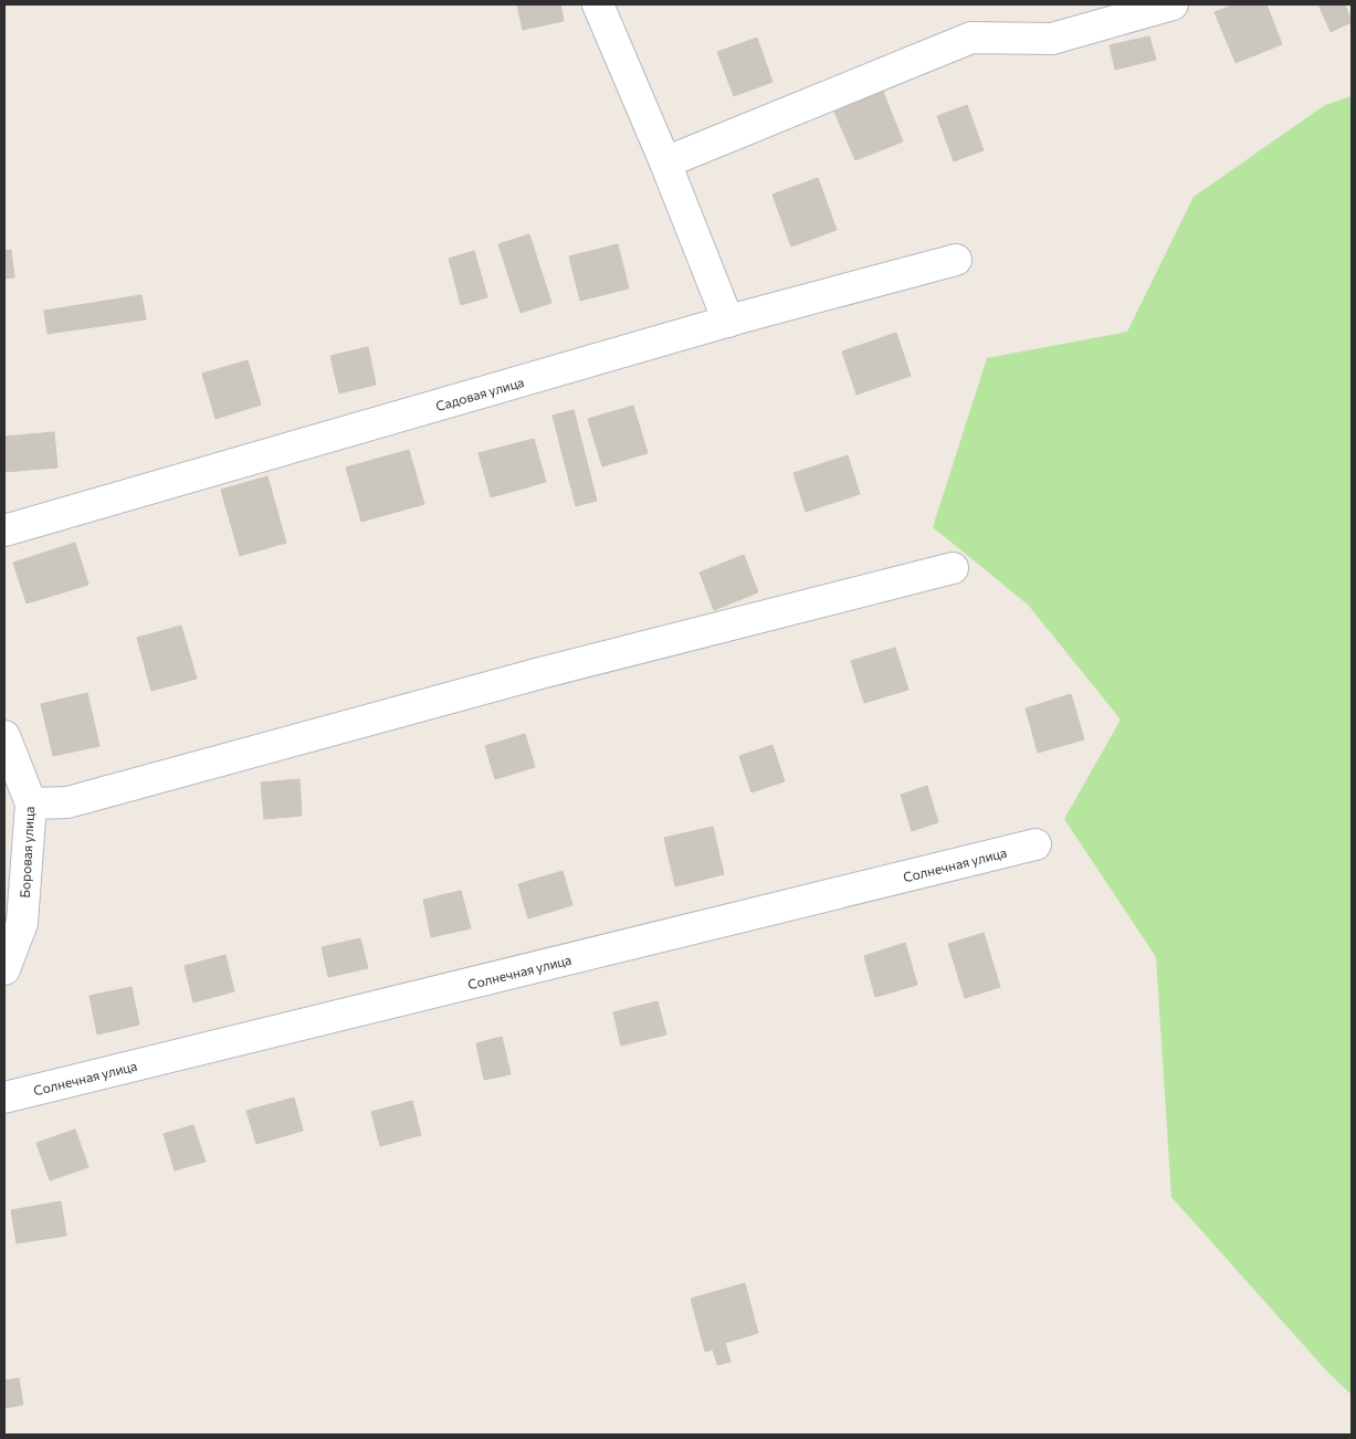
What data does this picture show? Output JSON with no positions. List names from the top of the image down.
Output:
{
  "streets": {
    "street": ["Садовая улица", "Боровая улица", "Солнечная улица"]
  }
}
